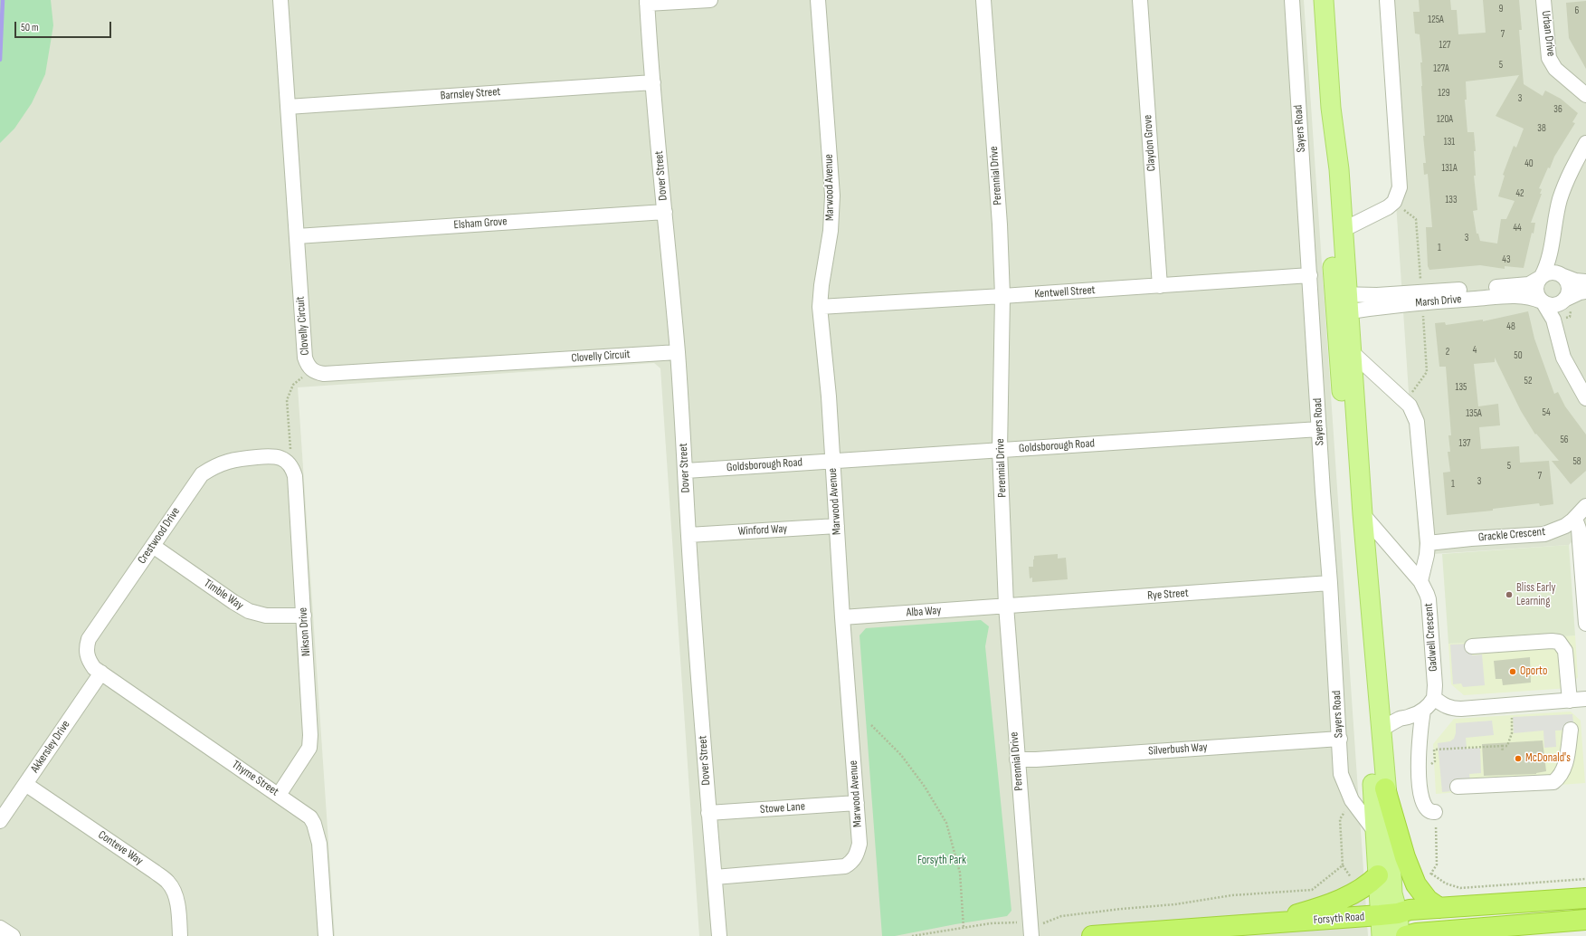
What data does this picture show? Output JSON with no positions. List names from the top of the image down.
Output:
{
  "streets": {
    "highway": ["Forsyth Road"],
    "main road": ["Sayers Road"],
    "street": [
      "Urban Drive",
      "Barnsley Street",
      "Claydon Grove",
      "Dover Street",
      "Perennial Drive",
      "Marwood Avenue",
      "Elsham Grove",
      "Kentwell Street",
      "Marsh Drive",
      "Clovelly Circuit",
      "Goldsborough Road",
      "Winford Way",
      "Grackle Crescent",
      "Crestwood Drive",
      "Timble Way",
      "Rye Street",
      "Alba Way",
      "Nikson Drive",
      "Gadwell Crescent",
      "Akkersley Drive",
      "Silverbush Way",
      "Thyme Street",
      "Stowe Lane",
      "Conteve Way"
    ]
  },
  "crossings": [
    ["Barnsley Street", "Dover Street"],
    ["Barnsley Street", "Clovelly Circuit"],
    ["Sayers Road", "Kentwell Street"],
    ["Sayers Road", "Marsh Drive"],
    ["Sayers Road", "Goldsborough Road"],
    ["Sayers Road", "Rye Street"],
    ["Sayers Road", "Gadwell Crescent"],
    ["Sayers Road", "Silverbush Way"],
    ["Sayers Road", "Forsyth Road"],
    ["Claydon Grove", "Kentwell Street"],
    ["Dover Street", "Marwood Avenue"],
    ["Dover Street", "Elsham Grove"],
    ["Dover Street", "Clovelly Circuit"],
    ["Dover Street", "Goldsborough Road"],
    ["Dover Street", "Winford Way"],
    ["Dover Street", "Stowe Lane"],
    ["Perennial Drive", "Kentwell Street"],
    ["Perennial Drive", "Goldsborough Road"],
    ["Perennial Drive", "Rye Street"],
    ["Perennial Drive", "Alba Way"],
    ["Perennial Drive", "Silverbush Way"],
    ["Marwood Avenue", "Kentwell Street"],
    ["Marwood Avenue", "Goldsborough Road"],
    ["Marwood Avenue", "Winford Way"],
    ["Marwood Avenue", "Alba Way"],
    ["Marwood Avenue", "Stowe Lane"],
    ["Elsham Grove", "Clovelly Circuit"],
    ["Crestwood Drive", "Timble Way"],
    ["Crestwood Drive", "Nikson Drive"],
    ["Crestwood Drive", "Akkersley Drive"],
    ["Crestwood Drive", "Thyme Street"],
    ["Timble Way", "Nikson Drive"],
    ["Rye Street", "Alba Way"],
    ["Nikson Drive", "Thyme Street"],
    ["Akkersley Drive", "Thyme Street"],
    ["Akkersley Drive", "Conteve Way"]
  ],
  "parks": ["Forsyth Park"],
  "places": ["Bliss Early Learning", "Oporto", "McDonald's"],
  "house_numbers": [
    "9",
    "6",
    "125A",
    "7",
    "127",
    "5",
    "127A",
    "129",
    "3",
    "36",
    "120A",
    "38",
    "131",
    "40",
    "131A",
    "42",
    "133",
    "44",
    "3",
    "1",
    "43",
    "48",
    "4",
    "2",
    "50",
    "52",
    "135",
    "54",
    "135A",
    "56",
    "137",
    "58",
    "5",
    "7",
    "3",
    "1"
  ],
  "scale_bar": "50 m"
}
